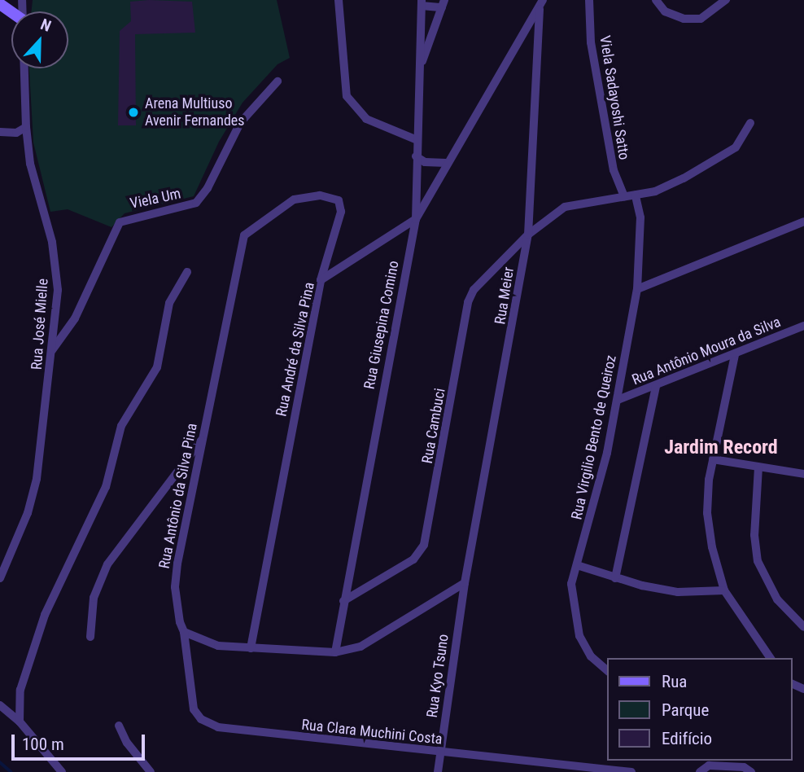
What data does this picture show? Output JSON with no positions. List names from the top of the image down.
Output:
{
  "streets": {
    "street": [
      "Viela Sadayoshi Satto",
      "Viela Um",
      "Rua Meier",
      "Rua José Mielle",
      "Rua Giusepina Comino",
      "Rua André da Silva Pina",
      "Rua Antônio Moura da Silva",
      "Rua Cambuci",
      "Rua Virgilio Bento de Queiroz",
      "Rua Antônio da Silva Pina",
      "Rua Kyo Tsuno",
      "Rua Clara Muchini Costa"
    ]
  },
  "crossings": [
    ["Viela Sadayoshi Satto", "Rua Cambuci"],
    ["Viela Um", "Rua José Mielle"],
    ["Rua Meier", "Rua André da Silva Pina"],
    ["Rua Meier", "Rua Cambuci"],
    ["Rua Meier", "Rua Kyo Tsuno"],
    ["Rua Giusepina Comino", "Rua André da Silva Pina"],
    ["Rua Giusepina Comino", "Rua Cambuci"],
    ["Rua André da Silva Pina", "Rua Antônio da Silva Pina"],
    ["Rua Antônio Moura da Silva", "Rua Virgilio Bento de Queiroz"],
    ["Rua Cambuci", "Rua Virgilio Bento de Queiroz"],
    ["Rua Antônio da Silva Pina", "Rua Clara Muchini Costa"],
    ["Rua Kyo Tsuno", "Rua Clara Muchini Costa"]
  ],
  "districts": ["Jardim Record"],
  "places": ["Arena Multiuso Avenir Fernandes"],
  "legend": ["Rua", "Parque", "Edifício"],
  "scale_bar": "100 m",
  "north": "top"
}
